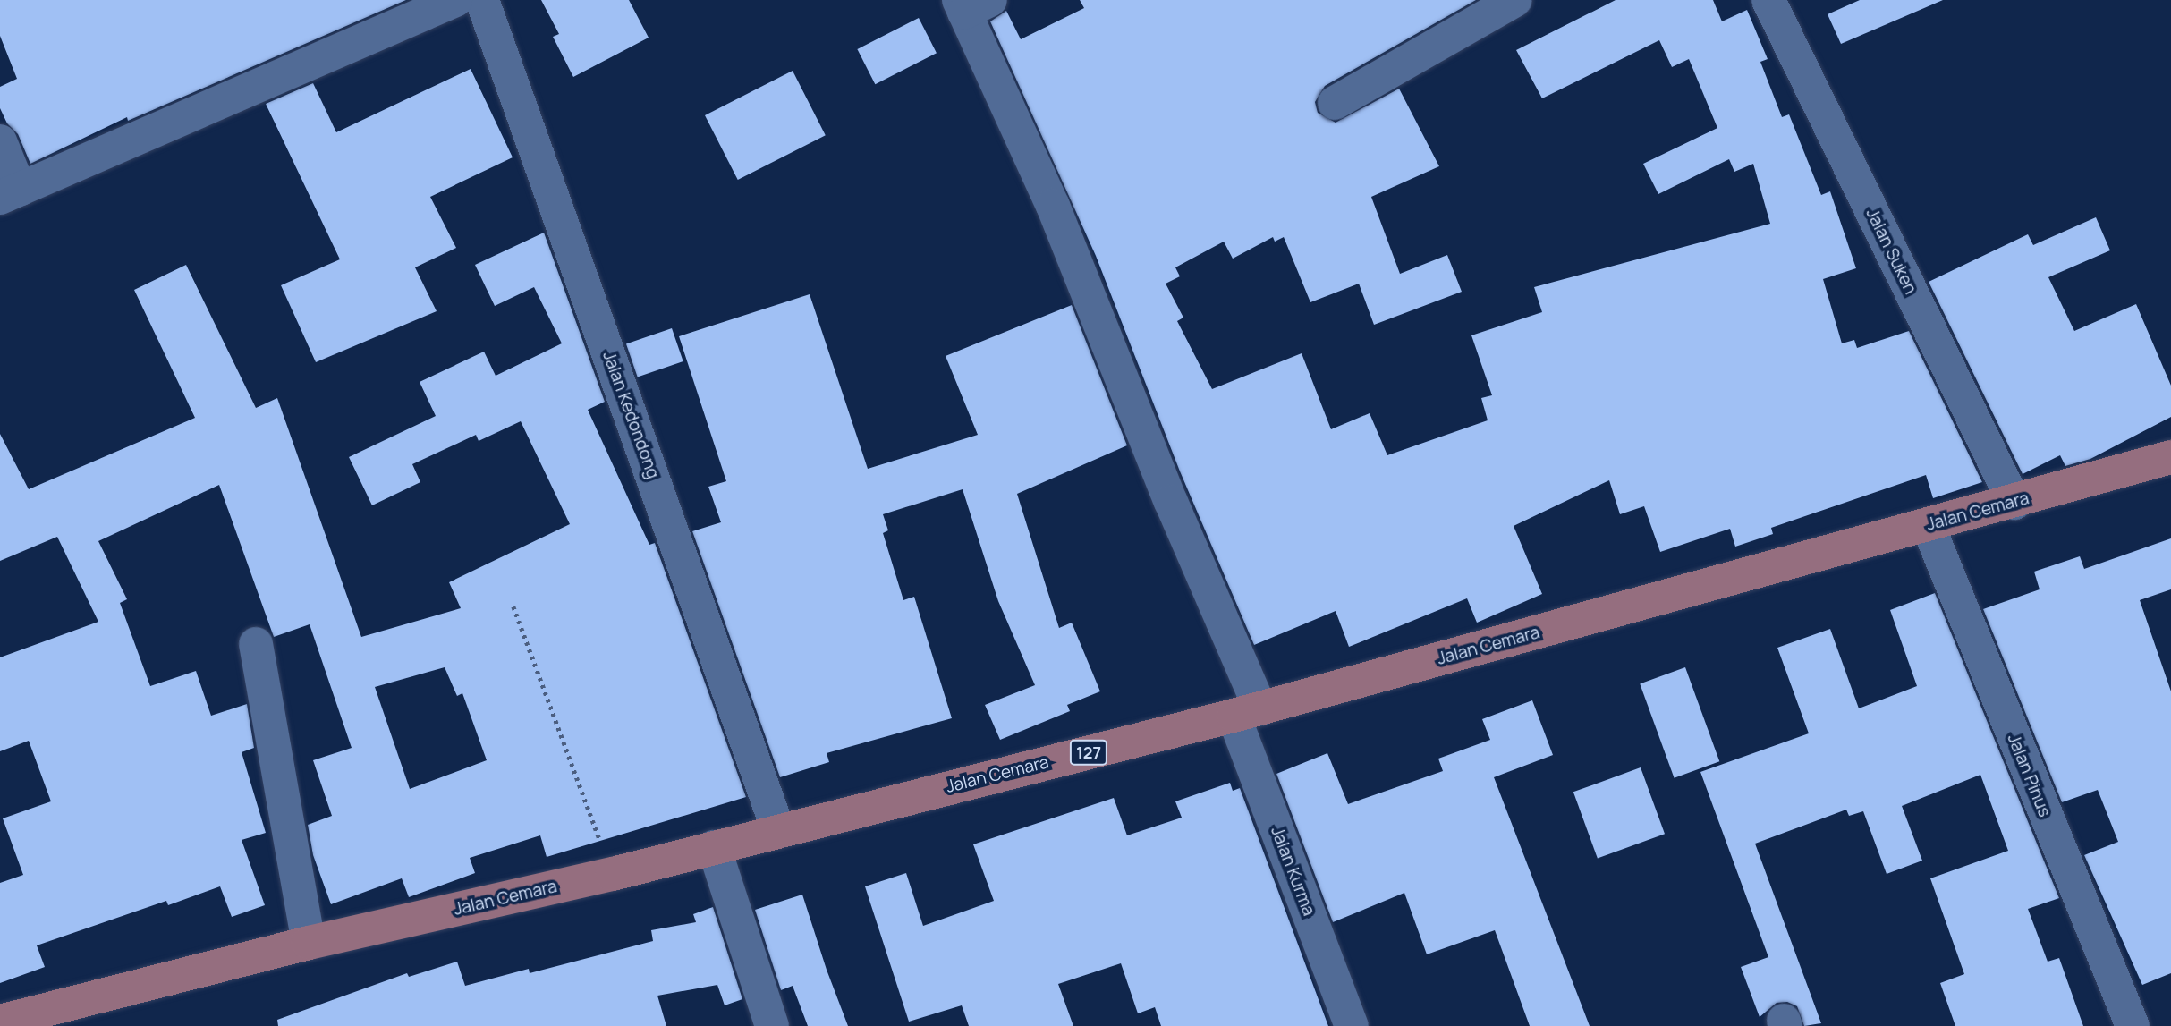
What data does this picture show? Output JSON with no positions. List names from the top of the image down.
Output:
{
  "streets": {
    "main road": ["Jalan Cemara", "127"],
    "street": [
      "Jalan Suken",
      "Jalan Kedondong",
      "Jalan Pinus",
      "Jalan Kurma"
    ]
  },
  "crossings": [
    ["Jalan Suken", "Jalan Cemara"],
    ["Jalan Kedondong", "Jalan Cemara"],
    ["Jalan Cemara", "Jalan Pinus"],
    ["Jalan Cemara", "Jalan Kurma"]
  ]
}
